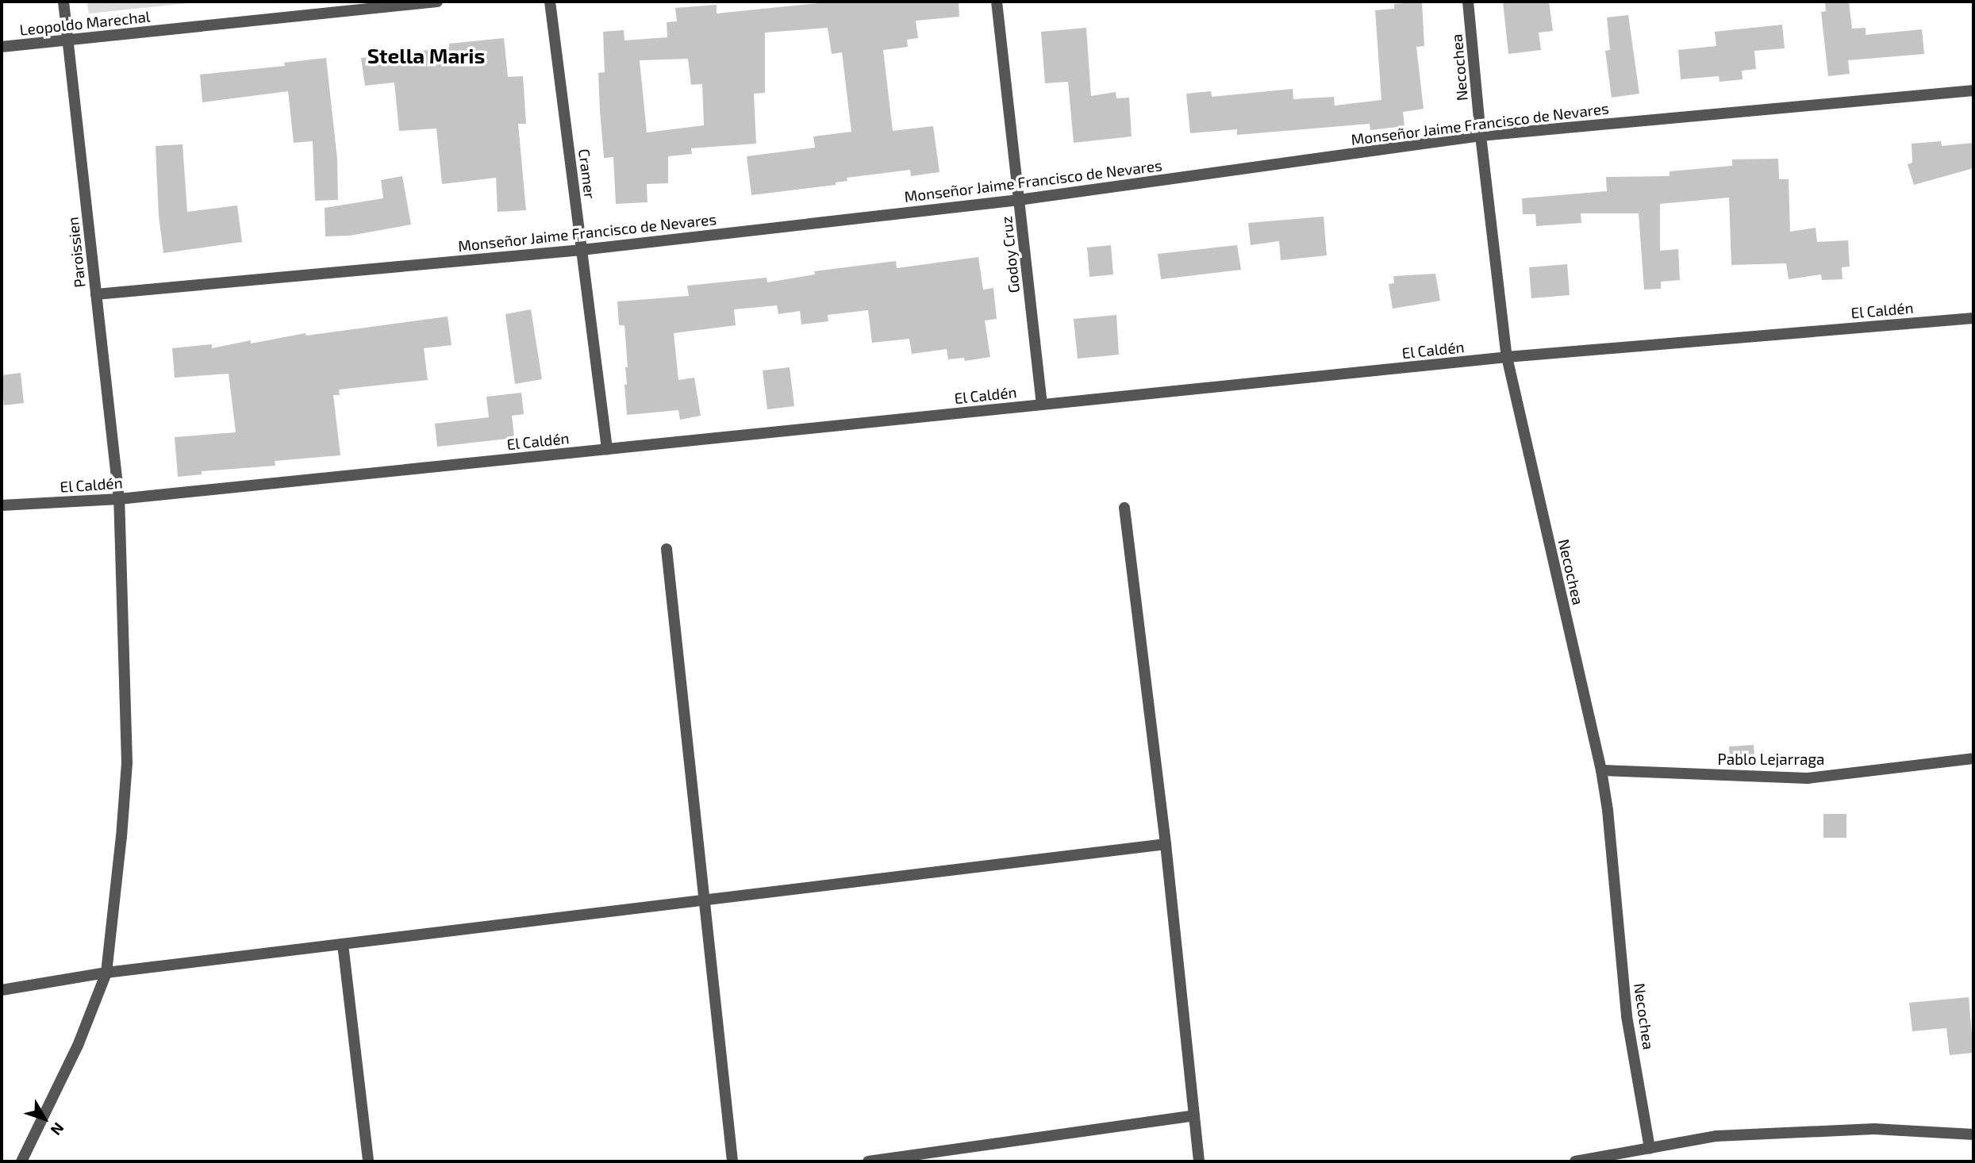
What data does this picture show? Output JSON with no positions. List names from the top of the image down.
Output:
{
  "streets": {
    "street": [
      "Leopoldo Marechal",
      "Necochea",
      "Monseñor Jaime Francisco de Nevares",
      "Cramer",
      "Paroissien",
      "Godoy Cruz",
      "El Caldén",
      "Pablo Lejarraga"
    ]
  },
  "crossings": [
    ["Leopoldo Marechal", "Paroissien"],
    ["Necochea", "Monseñor Jaime Francisco de Nevares"],
    ["Necochea", "El Caldén"],
    ["Necochea", "Pablo Lejarraga"],
    ["Monseñor Jaime Francisco de Nevares", "Cramer"],
    ["Monseñor Jaime Francisco de Nevares", "Paroissien"],
    ["Monseñor Jaime Francisco de Nevares", "Godoy Cruz"],
    ["Cramer", "El Caldén"],
    ["Paroissien", "El Caldén"],
    ["Godoy Cruz", "El Caldén"]
  ],
  "districts": ["Stella Maris"],
  "north": "bottom right"
}
